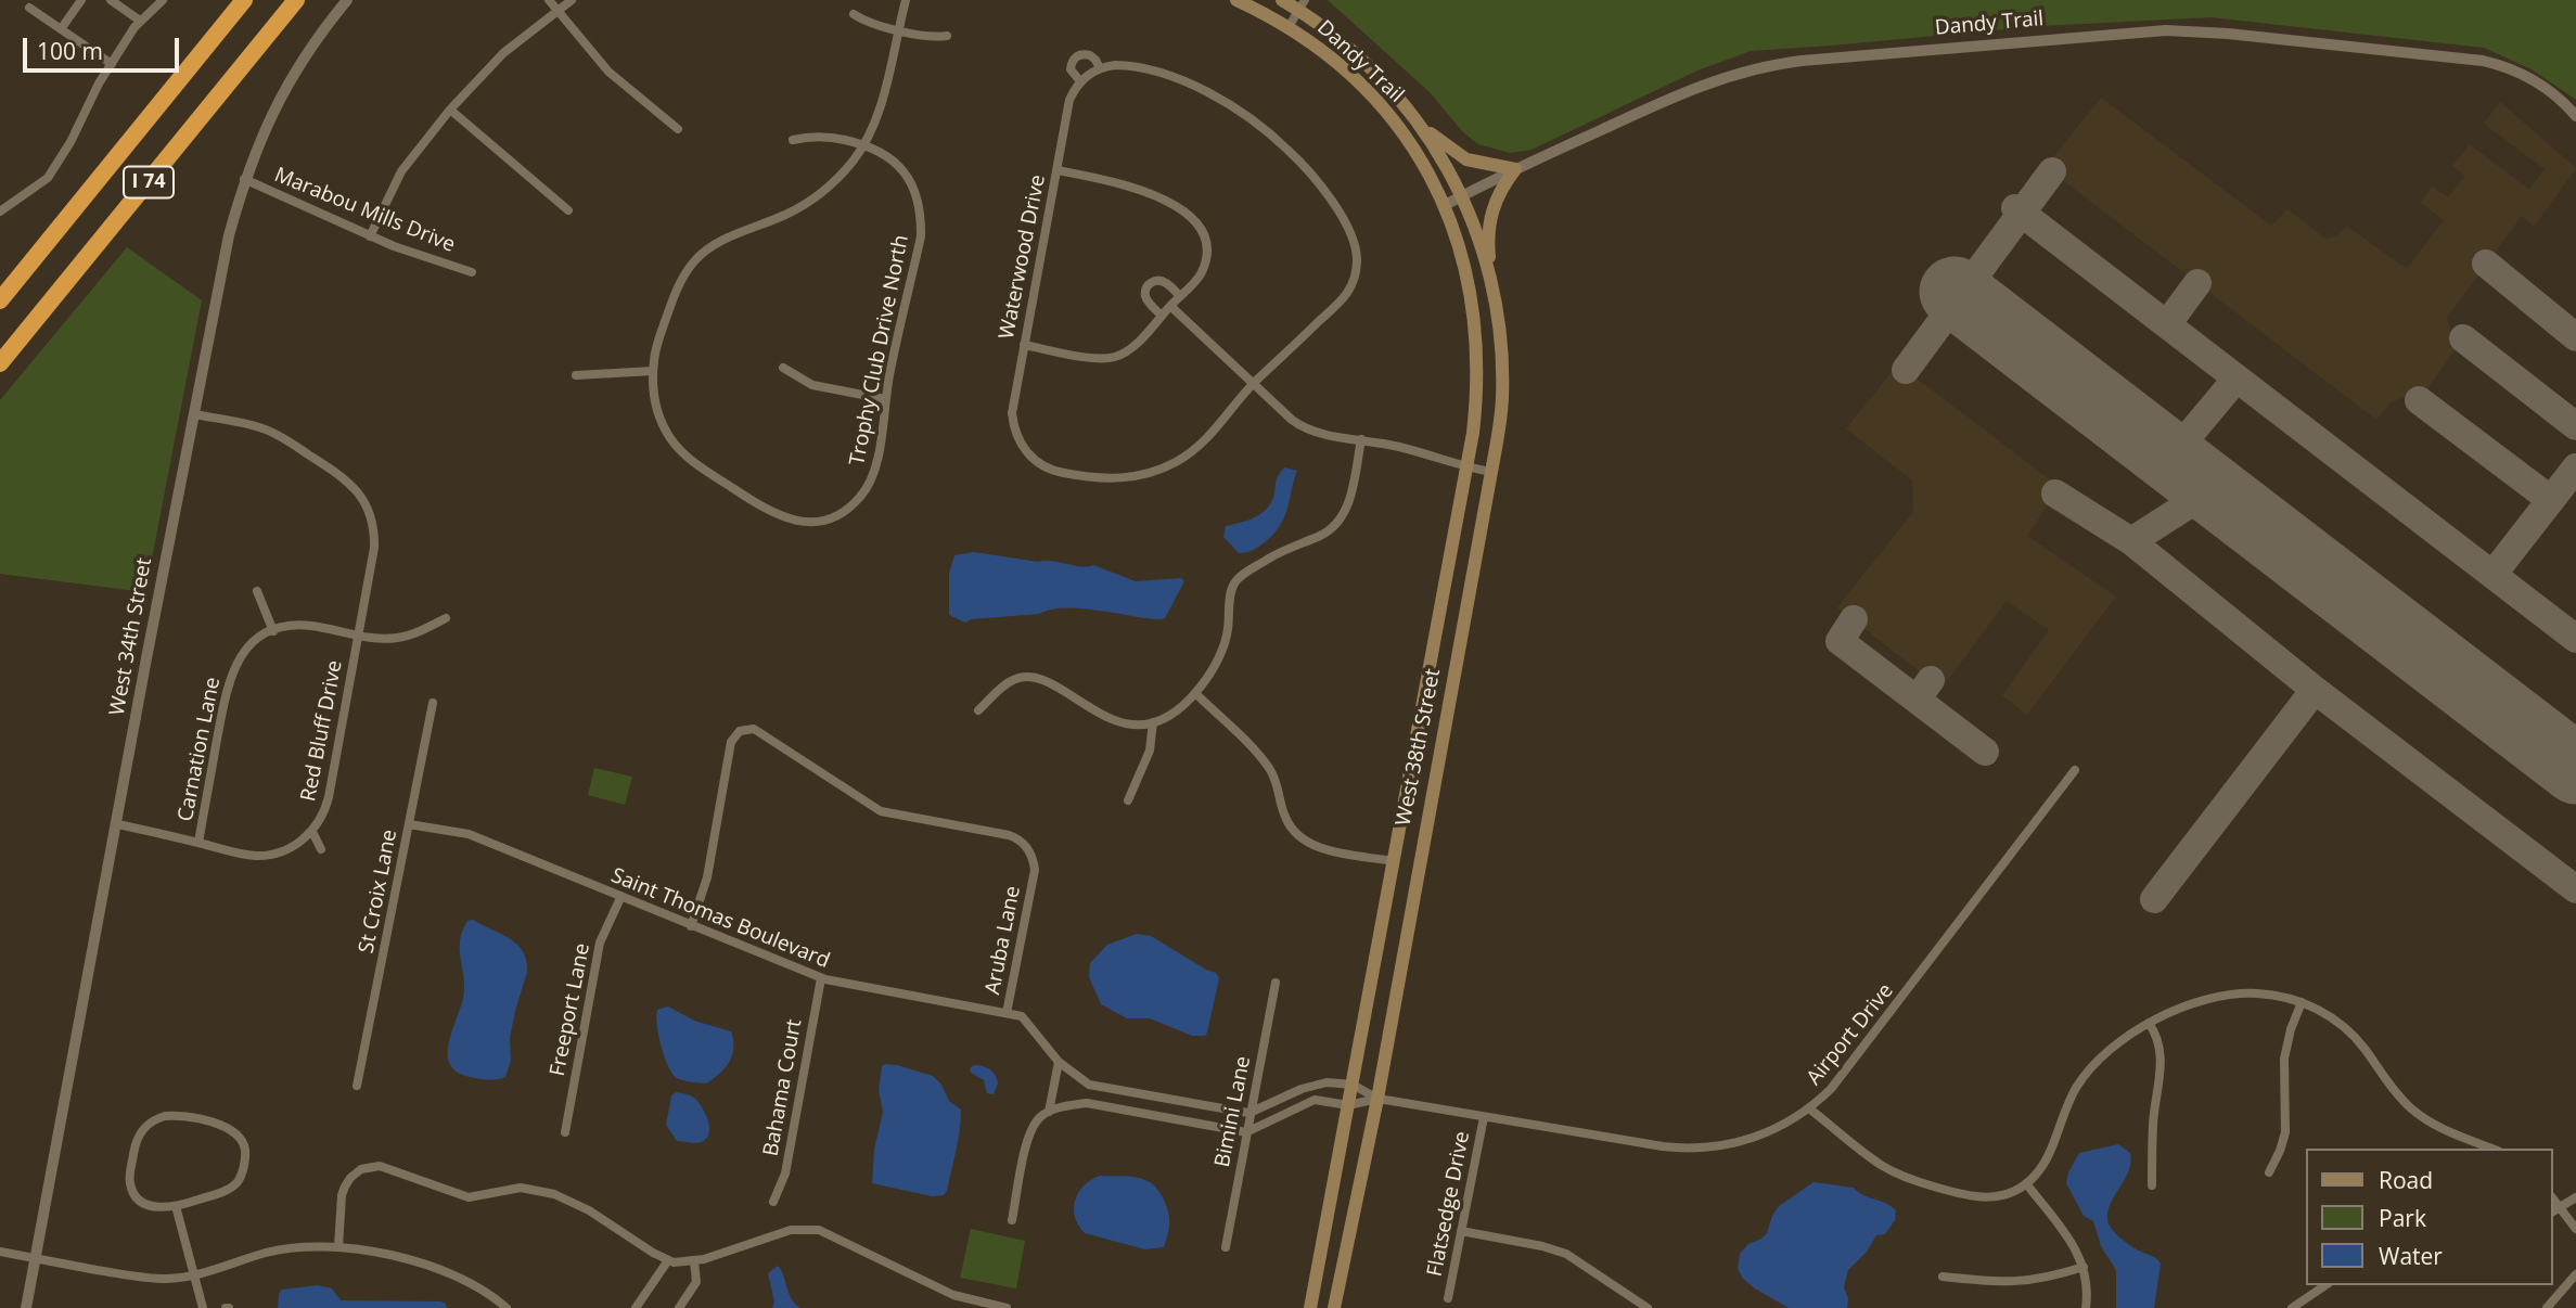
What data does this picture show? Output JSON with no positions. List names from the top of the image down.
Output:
{
  "streets": {
    "highway": ["I 74"],
    "main road": ["Dandy Trail", "West 38th Street"],
    "street": [
      "Marabou Mills Drive",
      "Waterwood Drive",
      "Trophy Club Drive North",
      "West 34th Street",
      "Red Bluff Drive",
      "Carnation Lane",
      "St Croix Lane",
      "Saint Thomas Boulevard",
      "Aruba Lane",
      "Freeport Lane",
      "Airport Drive",
      "Bahama Court",
      "Bimini Lane",
      "Flatsedge Drive"
    ]
  },
  "crossings": [
    ["Dandy Trail", "West 38th Street"],
    ["Marabou Mills Drive", "West 34th Street"],
    ["West 34th Street", "Red Bluff Drive"],
    ["Red Bluff Drive", "Carnation Lane"],
    ["West 38th Street", "Airport Drive"],
    ["St Croix Lane", "Saint Thomas Boulevard"],
    ["Saint Thomas Boulevard", "Aruba Lane"],
    ["Saint Thomas Boulevard", "Freeport Lane"],
    ["Saint Thomas Boulevard", "Bahama Court"],
    ["Saint Thomas Boulevard", "Bimini Lane"],
    ["Airport Drive", "Flatsedge Drive"]
  ],
  "legend": ["Road", "Park", "Water"],
  "scale_bar": "100 m"
}
